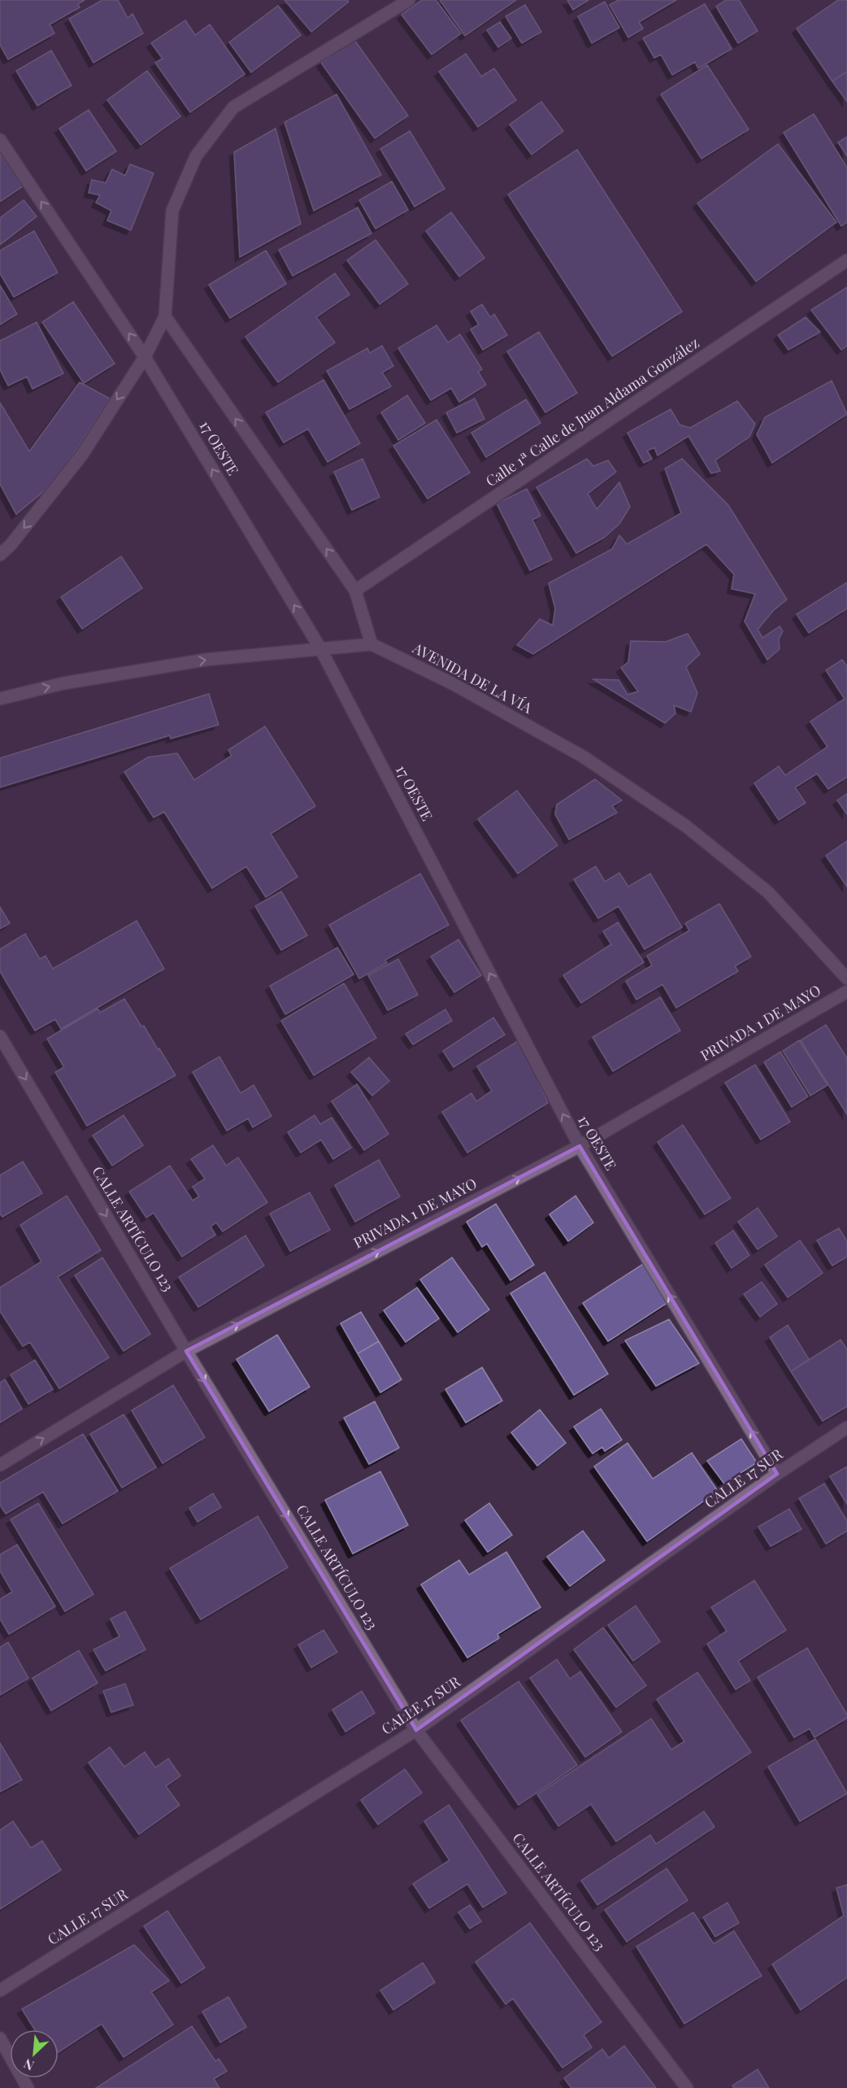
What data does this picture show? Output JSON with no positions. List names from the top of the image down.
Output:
{
  "streets": {
    "street": [
      "Calle 1ª Calle de Juan Aldama González",
      "17 OESTE",
      "AVENIDA DE LA VÍA",
      "PRIVADA 1 DE MAYO",
      "CALLE ARTÍCULO 123",
      "CALLE 17 SUR"
    ]
  },
  "crossings": [
    ["17 OESTE", "PRIVADA 1 DE MAYO"],
    ["17 OESTE", "CALLE 17 SUR"],
    ["PRIVADA 1 DE MAYO", "CALLE ARTÍCULO 123"],
    ["CALLE ARTÍCULO 123", "CALLE 17 SUR"]
  ],
  "one_way": ["17 OESTE", "PRIVADA 1 DE MAYO", "CALLE ARTÍCULO 123"],
  "north": "bottom left"
}
